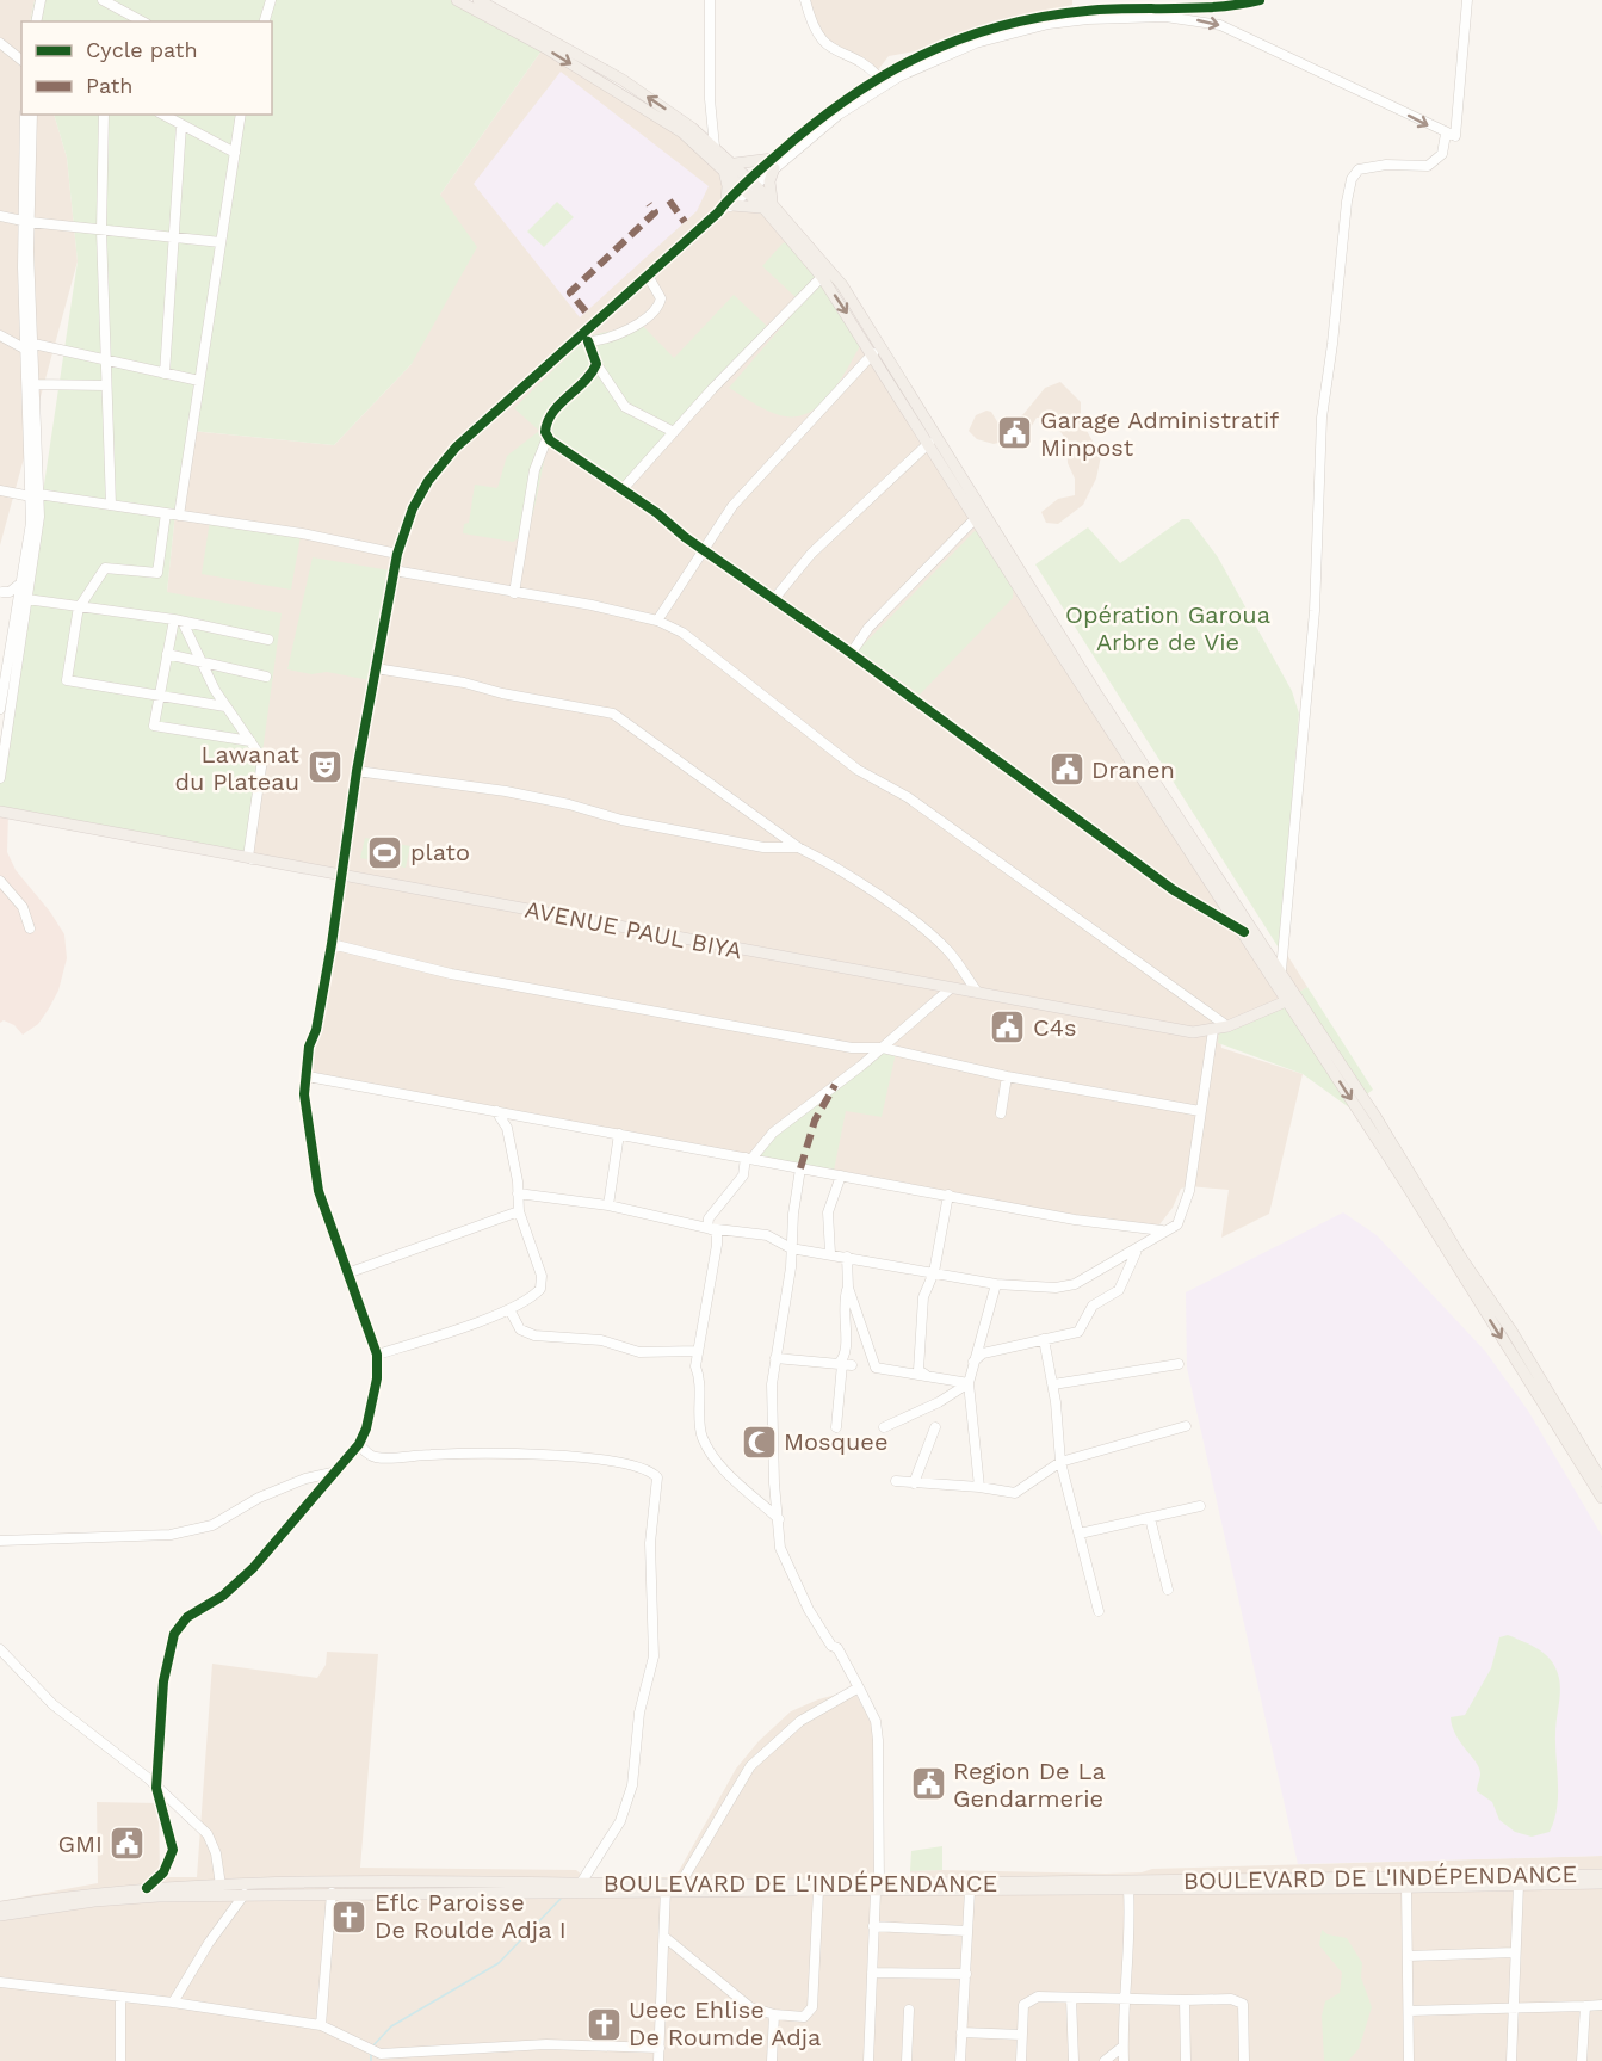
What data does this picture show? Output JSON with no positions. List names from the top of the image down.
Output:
{
  "streets": {
    "main road": ["AVENUE PAUL BIYA", "BOULEVARD DE L'INDÉPENDANCE"]
  },
  "parks": ["Opération Garoua Arbre de Vie"],
  "places": {
    "public building": [
      "Garage Administratif Minpost",
      "Dranen",
      "C4s",
      "Region De La Gendarmerie",
      "GMI"
    ],
    "theatre": ["Lawanat du Plateau"],
    "sports": ["plato"],
    "mosque": ["Mosquee"],
    "church": ["Eflc Paroisse De Roulde Adja I", "Ueec Ehlise De Roumde Adja"]
  },
  "legend": ["Cycle path", "Path"]
}
